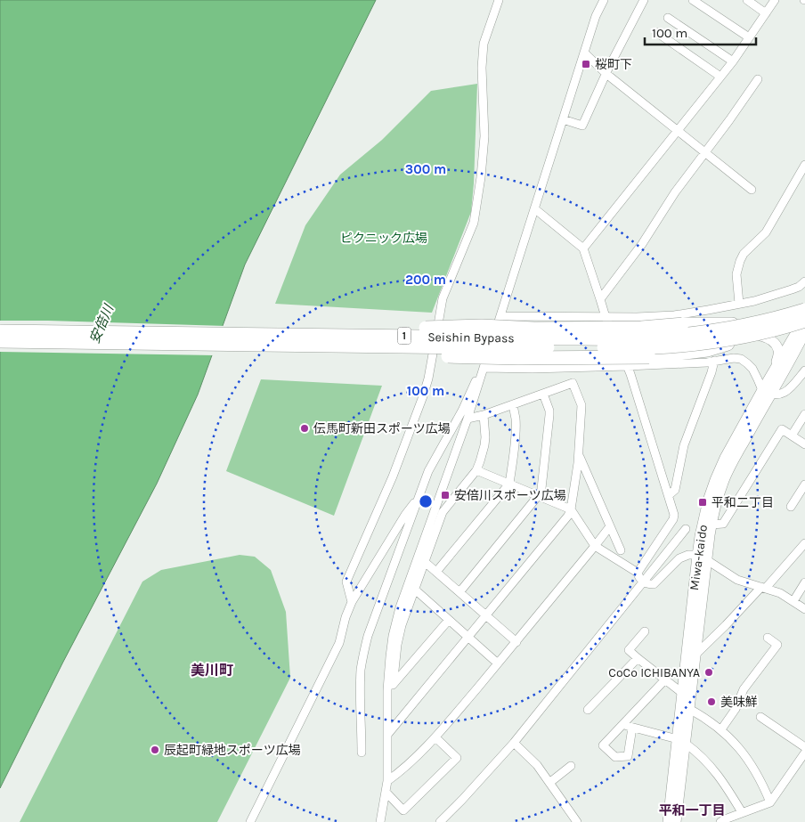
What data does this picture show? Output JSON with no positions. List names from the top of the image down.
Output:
{
  "streets": {
    "highway": ["1", "Seishin Bypass"],
    "street": ["Miwa-kaido"]
  },
  "crossings": [
    ["Seishin Bypass", "Miwa-kaido"]
  ],
  "districts": ["美川町", "平和一丁目"],
  "water": ["安倍川"],
  "parks": ["ピクニック広場"],
  "places": {
    "transit": ["桜町下", "安倍川スポーツ広場", "平和二丁目"],
    "other": [
      "伝馬町新田スポーツ広場",
      "CoCo ICHIBANYA",
      "美味鮮",
      "辰起町緑地スポーツ広場"
    ]
  },
  "scale_bar": "100 m",
  "rings": ["300 m", "200 m", "100 m"]
}
